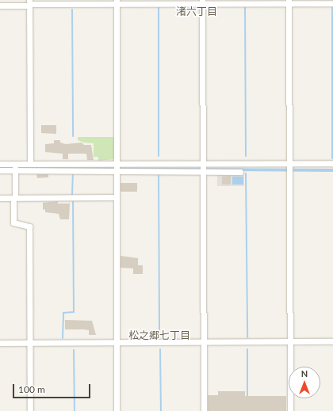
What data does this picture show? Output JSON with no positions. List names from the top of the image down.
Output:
{
  "districts": ["渚六丁目", "松之郷七丁目"],
  "scale_bar": "100 m",
  "north": "top"
}
